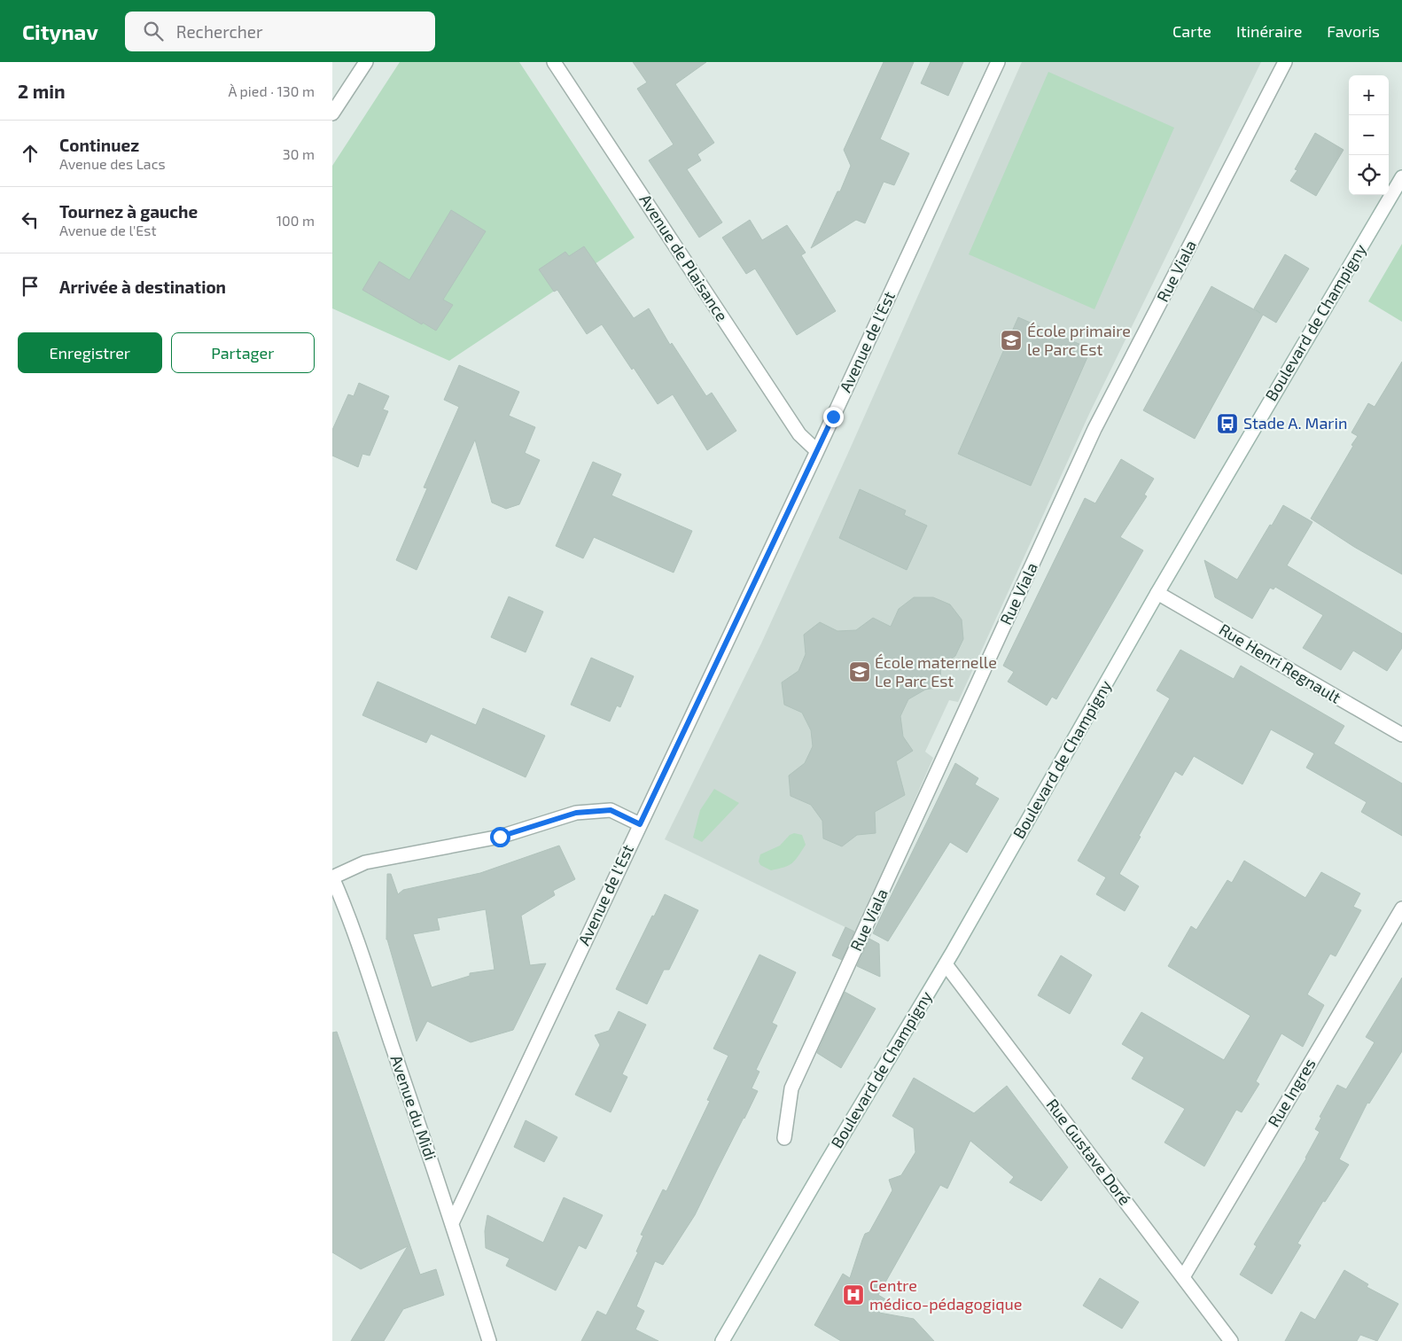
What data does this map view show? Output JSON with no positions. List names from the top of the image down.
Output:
{
  "streets": {
    "street": [
      "Avenue de Plaisance",
      "Rue Viala",
      "Boulevard de Champigny",
      "Avenue de l'Est",
      "Rue Henri Regnault",
      "Rue Ingres",
      "Avenue du Midi",
      "Rue Gustave Doré"
    ]
  },
  "crossings": [
    ["Avenue de Plaisance", "Avenue de l'Est"],
    ["Boulevard de Champigny", "Rue Henri Regnault"],
    ["Boulevard de Champigny", "Rue Gustave Doré"],
    ["Avenue de l'Est", "Avenue du Midi"],
    ["Rue Ingres", "Rue Gustave Doré"]
  ],
  "places": {
    "school or university": ["École primaire le Parc Est", "École maternelle Le Parc Est"],
    "bus stop": ["Stade A. Marin"],
    "hospital": ["Centre médico-pédagogique"]
  },
  "page": {
    "header": "Citynav",
    "search": "Rechercher",
    "nav": ["Carte", "Itinéraire", "Favoris"],
    "heading": ["2 min", "À pied · 130 m"],
    "map_buttons": ["+", "−"],
    "list": [
      ["Continuez", "Avenue des Lacs", "30 m"],
      ["Tournez à gauche", "Avenue de l'Est", "100 m"],
      "Arrivée à destination"
    ],
    "buttons": ["Enregistrer", "Partager"]
  }
}
